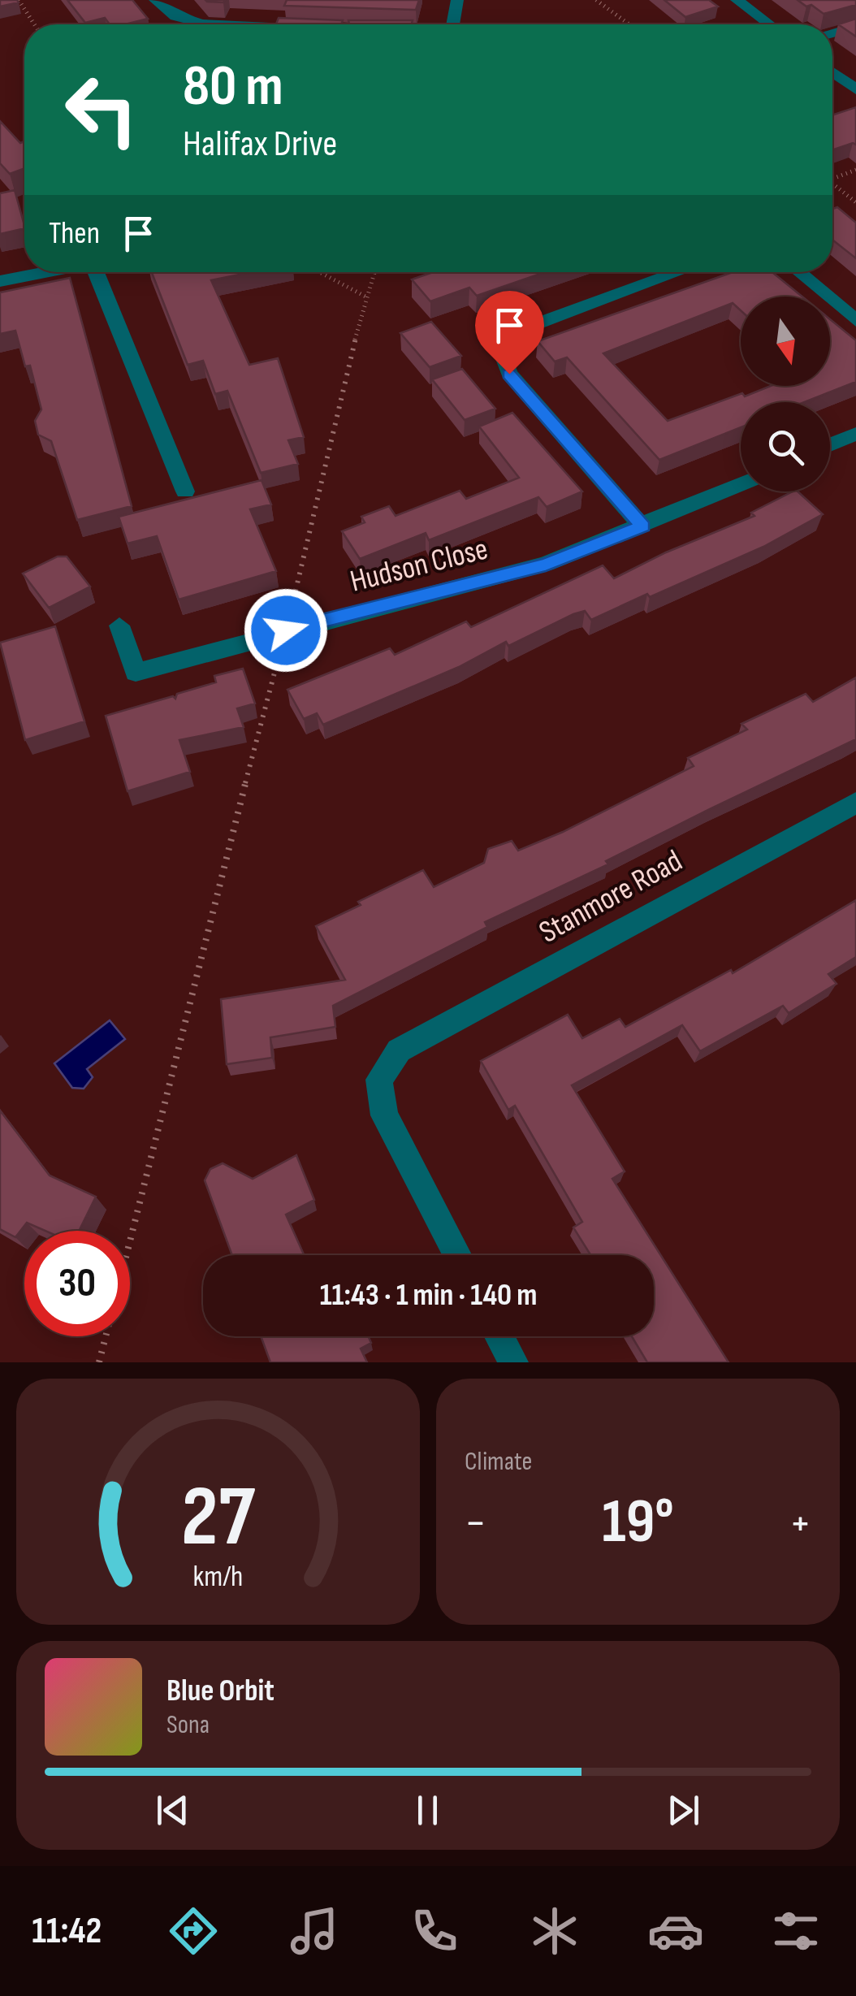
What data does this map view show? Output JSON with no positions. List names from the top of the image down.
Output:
{
  "streets": {
    "street": ["Hudson Close", "Stanmore Road"]
  },
  "north": "bottom",
  "page": {
    "turn": ["80 m", "Halifax Drive"],
    "then": "Then",
    "limit": "30",
    "trip": "11:43 · 1 min · 140 m",
    "tile": "Climate",
    "heat": ["−", "19°", "+"],
    "song": ["Blue Orbit", "Sona"],
    "tabs": "11:42",
    "gauge": ["27", "km/h"]
  }
}
